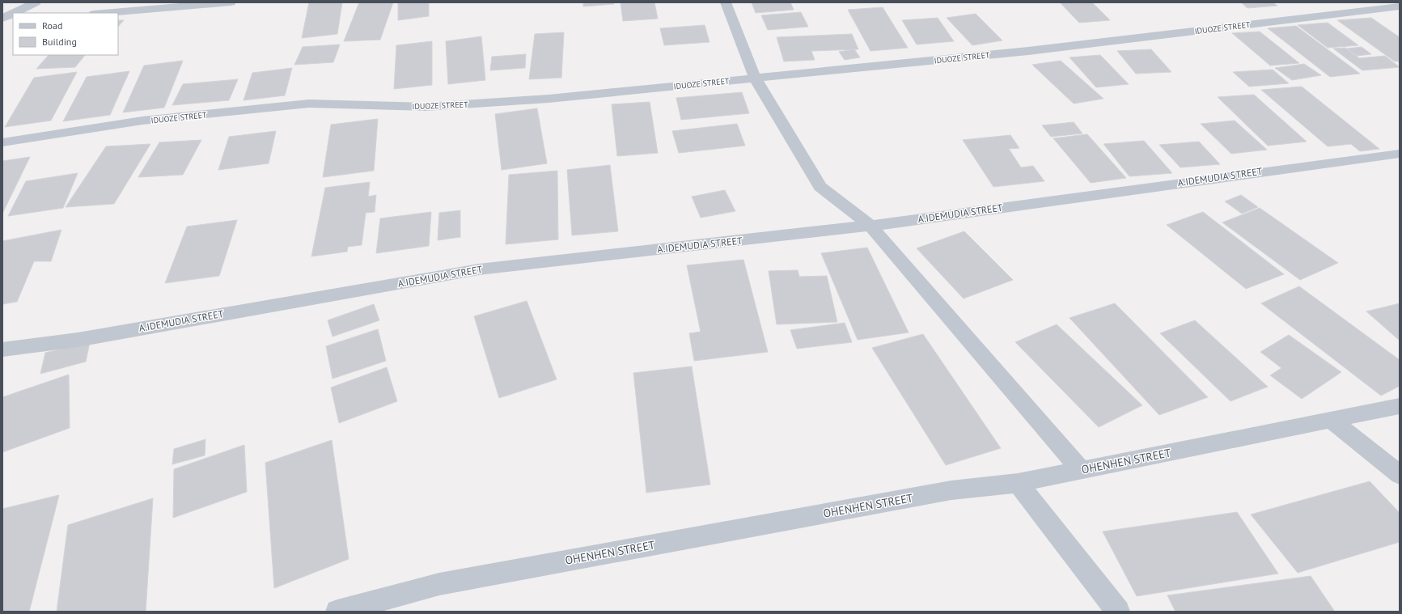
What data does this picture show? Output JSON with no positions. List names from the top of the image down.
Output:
{
  "streets": {
    "street": ["IDUOZE STREET", "A.IDEMUDIA STREET", "OHENHEN STREET"]
  },
  "legend": ["Road", "Building"]
}
